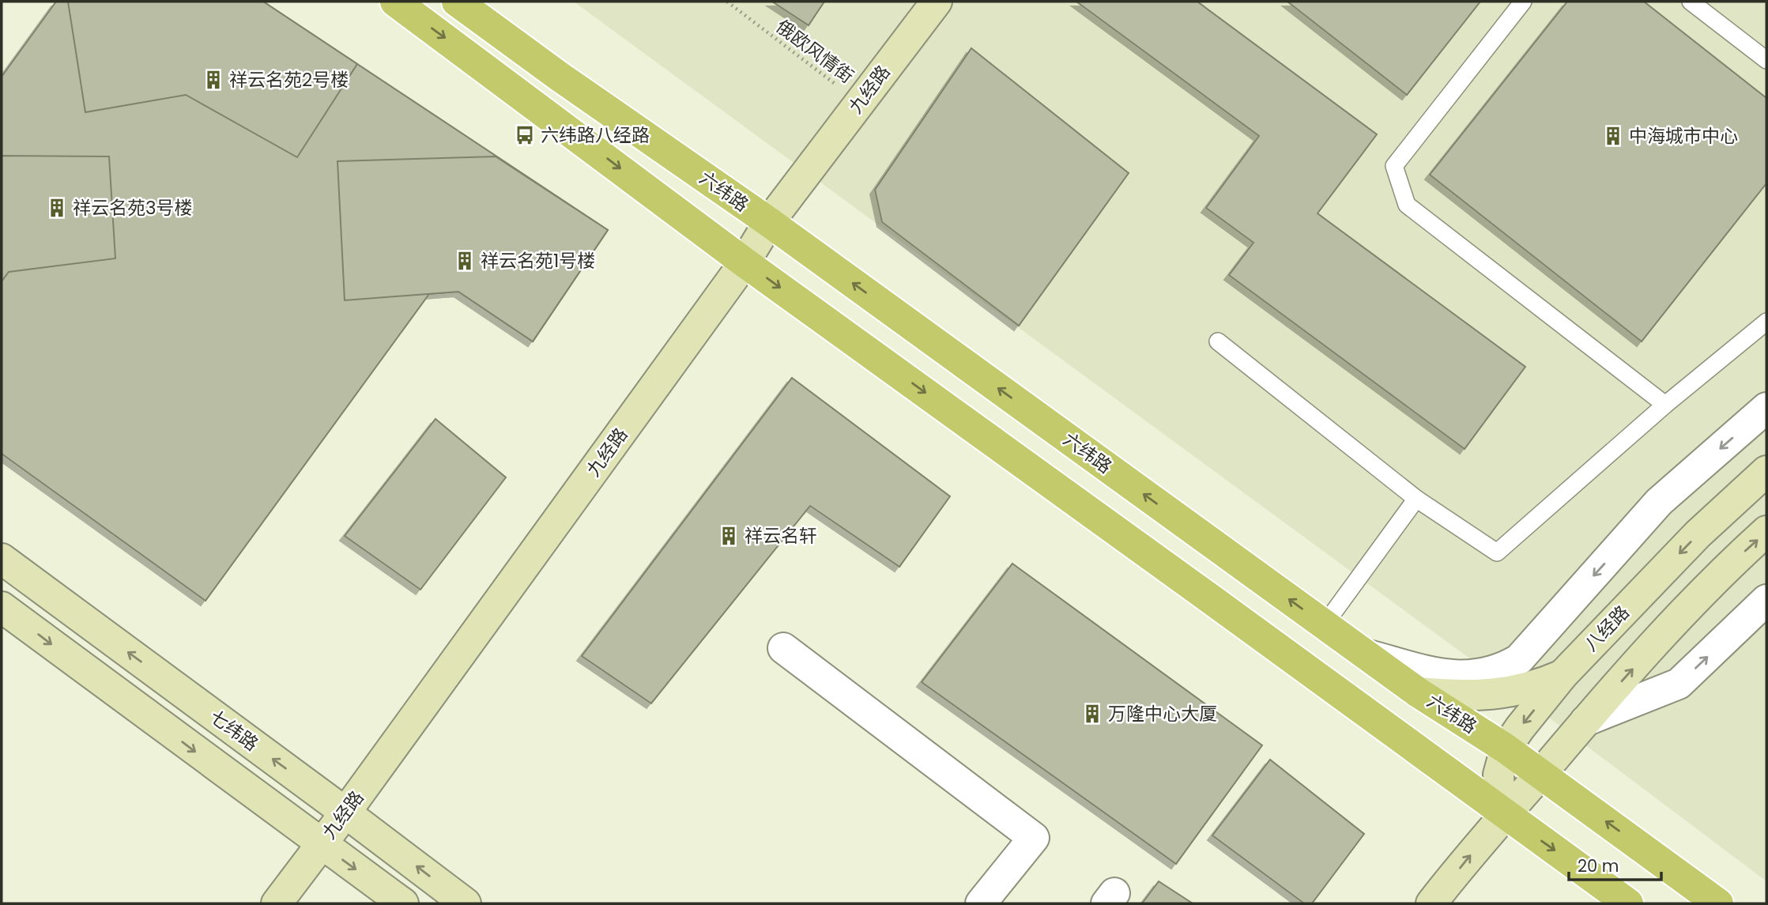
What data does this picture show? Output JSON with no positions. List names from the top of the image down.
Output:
{
  "streets": {
    "main road": ["六纬路"],
    "street": ["九经路", "八经路", "七纬路"],
    "path": ["俄欧风情街"]
  },
  "crossings": [
    ["俄欧风情街", "九经路"],
    ["九经路", "六纬路"],
    ["九经路", "七纬路"],
    ["六纬路", "八经路"]
  ],
  "places": {
    "building": [
      "祥云名苑2号楼",
      "中海城市中心",
      "祥云名苑3号楼",
      "祥云名苑1号楼",
      "祥云名轩",
      "万隆中心大厦"
    ],
    "bus stop": ["六纬路八经路"]
  },
  "scale_bar": "20 m"
}
